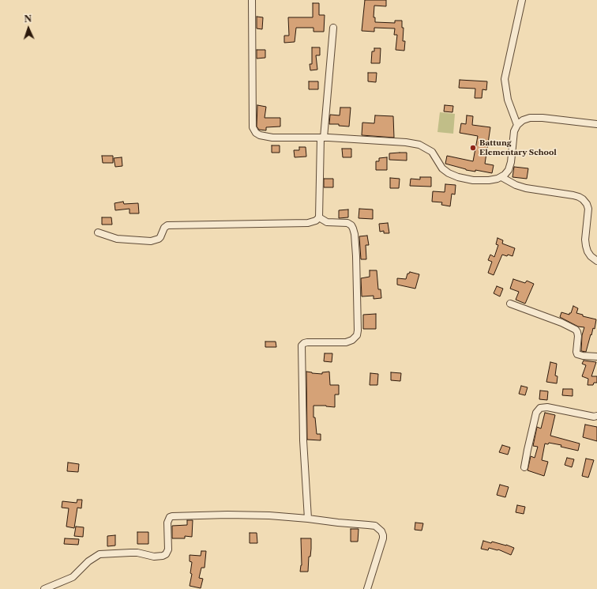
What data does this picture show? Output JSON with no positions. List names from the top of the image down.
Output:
{
  "places": ["Battung Elementary School"],
  "north": "top"
}
